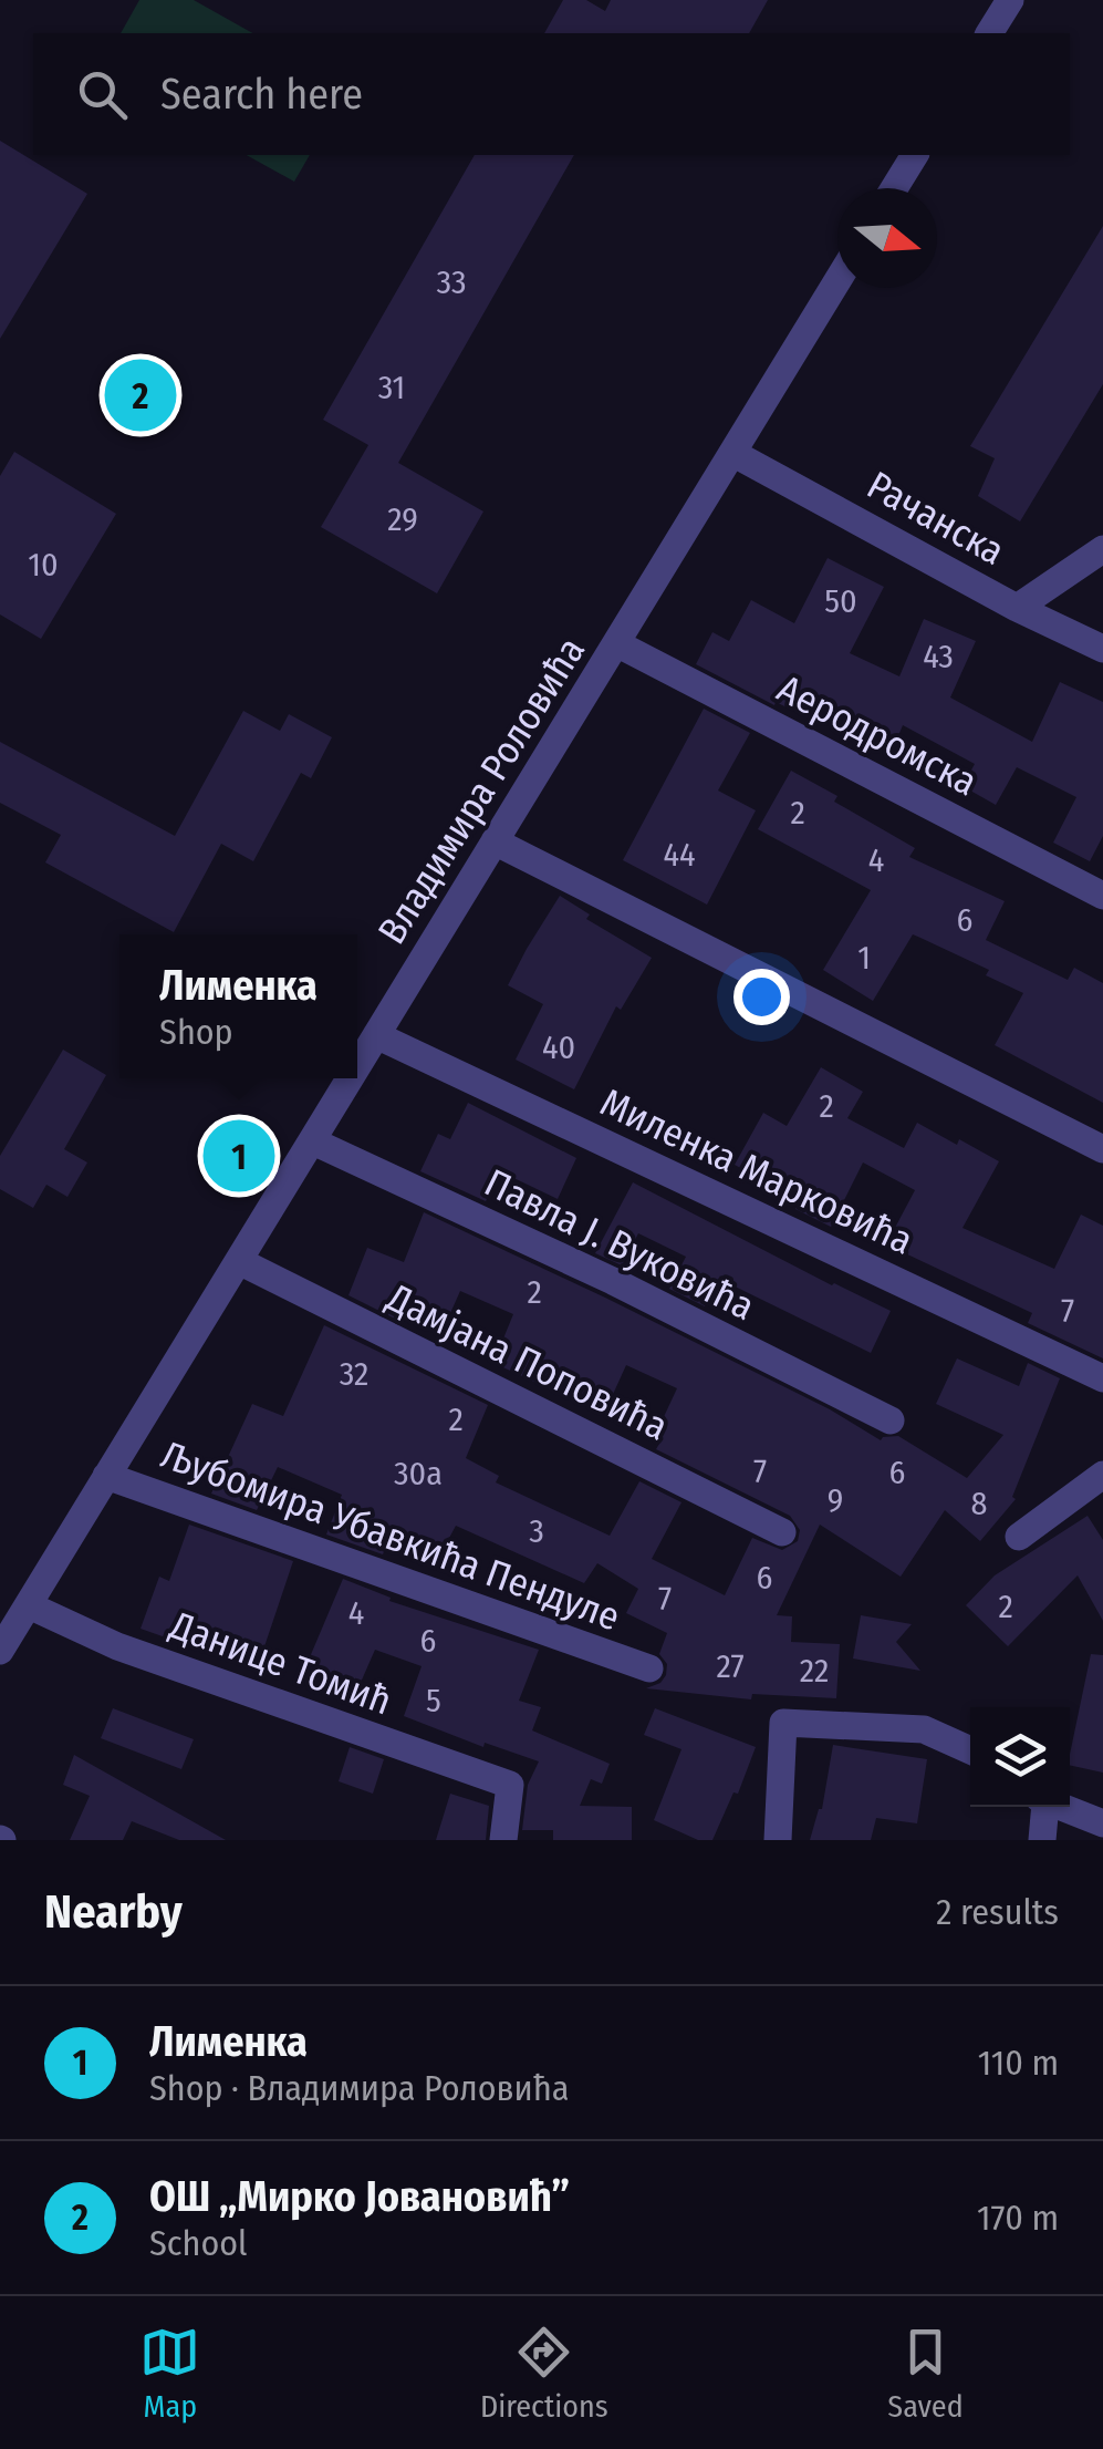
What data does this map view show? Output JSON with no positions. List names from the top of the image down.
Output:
{
  "streets": {
    "street": [
      "Рачанска",
      "Аеродромска",
      "Владимира Роловића",
      "Миленка Марковића",
      "Павла Ј. Вуковића",
      "Дамјана Поповића",
      "Љубомира Убавкића Пендуле",
      "Данице Томић"
    ]
  },
  "crossings": [
    ["Рачанска", "Владимира Роловића"],
    ["Аеродромска", "Владимира Роловића"],
    ["Владимира Роловића", "Миленка Марковића"],
    ["Владимира Роловића", "Павла Ј. Вуковића"],
    ["Владимира Роловића", "Дамјана Поповића"],
    ["Владимира Роловића", "Љубомира Убавкића Пендуле"],
    ["Владимира Роловића", "Данице Томић"]
  ],
  "house_numbers": [
    "33",
    "31",
    "29",
    "10",
    "50",
    "43",
    "2",
    "44",
    "4",
    "6",
    "1",
    "40",
    "2",
    "2",
    "7",
    "32",
    "2",
    "7",
    "6",
    "30a",
    "9",
    "8",
    "3",
    "6",
    "7",
    "2",
    "4",
    "6",
    "27",
    "22",
    "5"
  ],
  "north": "right",
  "page": {
    "search": "Search here",
    "pins": ["2", "1"],
    "popup": ["Лименка", "Shop"],
    "heading": ["Nearby", "2 results"],
    "list": [
      {
        "mark": "1",
        "name": "Лименка",
        "note": "Shop · Владимира Роловића",
        "value": "110 m"
      },
      {
        "mark": "2",
        "name": "ОШ „Мирко Јовановић”",
        "note": "School",
        "value": "170 m"
      }
    ],
    "nav": ["Map", "Directions", "Saved"]
  }
}
